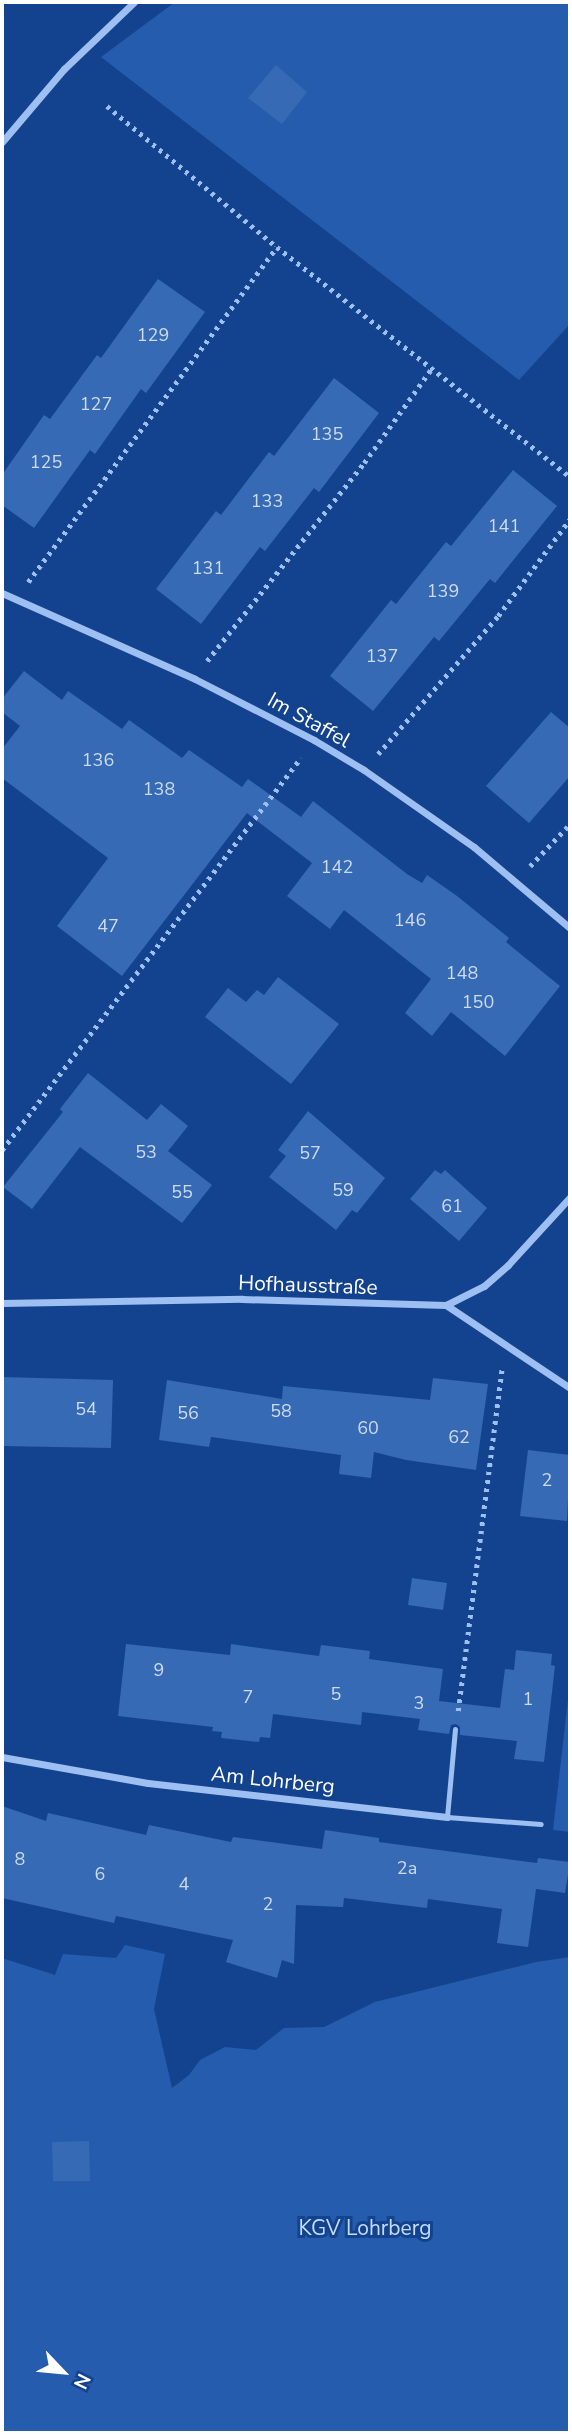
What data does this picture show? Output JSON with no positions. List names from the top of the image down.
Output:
{
  "streets": {
    "street": ["Im Staffel", "Hofhausstraße", "Am Lohrberg"]
  },
  "parks": ["KGV Lohrberg"],
  "house_numbers": [
    "129",
    "127",
    "135",
    "125",
    "133",
    "141",
    "131",
    "139",
    "137",
    "136",
    "138",
    "142",
    "146",
    "47",
    "148",
    "150",
    "53",
    "57",
    "59",
    "55",
    "61",
    "54",
    "58",
    "56",
    "60",
    "62",
    "2",
    "9",
    "5",
    "7",
    "1",
    "3",
    "8",
    "2a",
    "6",
    "4",
    "2"
  ],
  "north": "bottom right"
}
